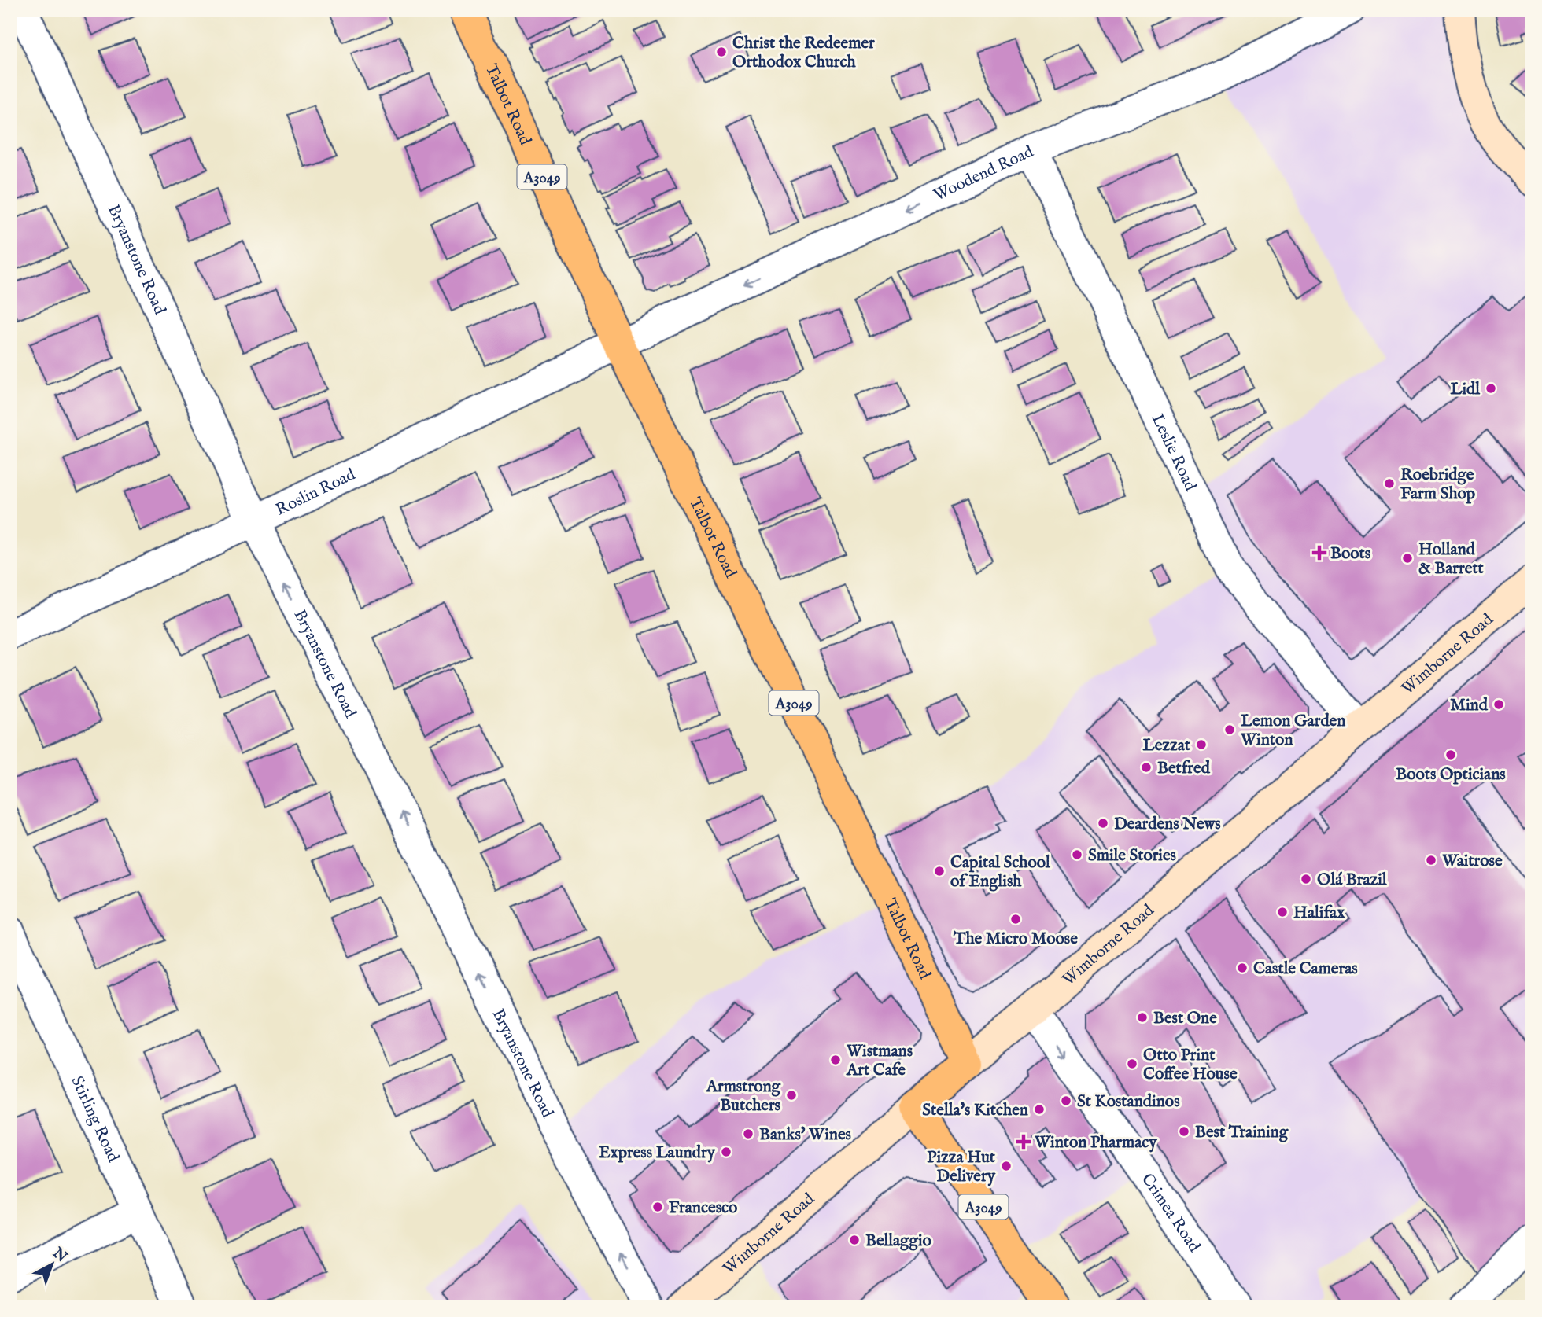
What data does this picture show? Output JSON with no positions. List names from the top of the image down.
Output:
{
  "streets": {
    "main road": ["Talbot Road", "A3049", "Wimborne Road"],
    "street": [
      "Woodend Road",
      "Bryanstone Road",
      "Leslie Road",
      "Roslin Road",
      "Stirling Road",
      "Crimea Road"
    ]
  },
  "crossings": [
    ["Talbot Road", "Woodend Road"],
    ["Talbot Road", "Roslin Road"],
    ["Talbot Road", "Wimborne Road"],
    ["Woodend Road", "Leslie Road"],
    ["Woodend Road", "Roslin Road"],
    ["A3049", "Wimborne Road"],
    ["Bryanstone Road", "Roslin Road"],
    ["Leslie Road", "Wimborne Road"],
    ["Wimborne Road", "Crimea Road"]
  ],
  "one_way": ["Woodend Road", "Bryanstone Road", "Crimea Road"],
  "places": {
    "other": [
      "Christ the Redeemer Orthodox Church",
      "Lidl",
      "Roebridge Farm Shop",
      "Holland & Barrett",
      "Mind",
      "Lemon Garden Winton",
      "Lezzat",
      "Boots Opticians",
      "Betfred",
      "Deardens News",
      "Smile Stories",
      "Waitrose",
      "Capital School of English",
      "Olá Brazil",
      "Halifax",
      "The Micro Moose",
      "Castle Cameras",
      "Best One",
      "Wistmans Art Cafe",
      "Otto Print Coffee House",
      "Armstrong Butchers",
      "St Kostandinos",
      "Stella's Kitchen",
      "Best Training",
      "Banks' Wines",
      "Express Laundry",
      "Pizza Hut Delivery",
      "Francesco",
      "Bellaggio"
    ],
    "health": ["Boots", "Winton Pharmacy"]
  },
  "north": "top right"
}
